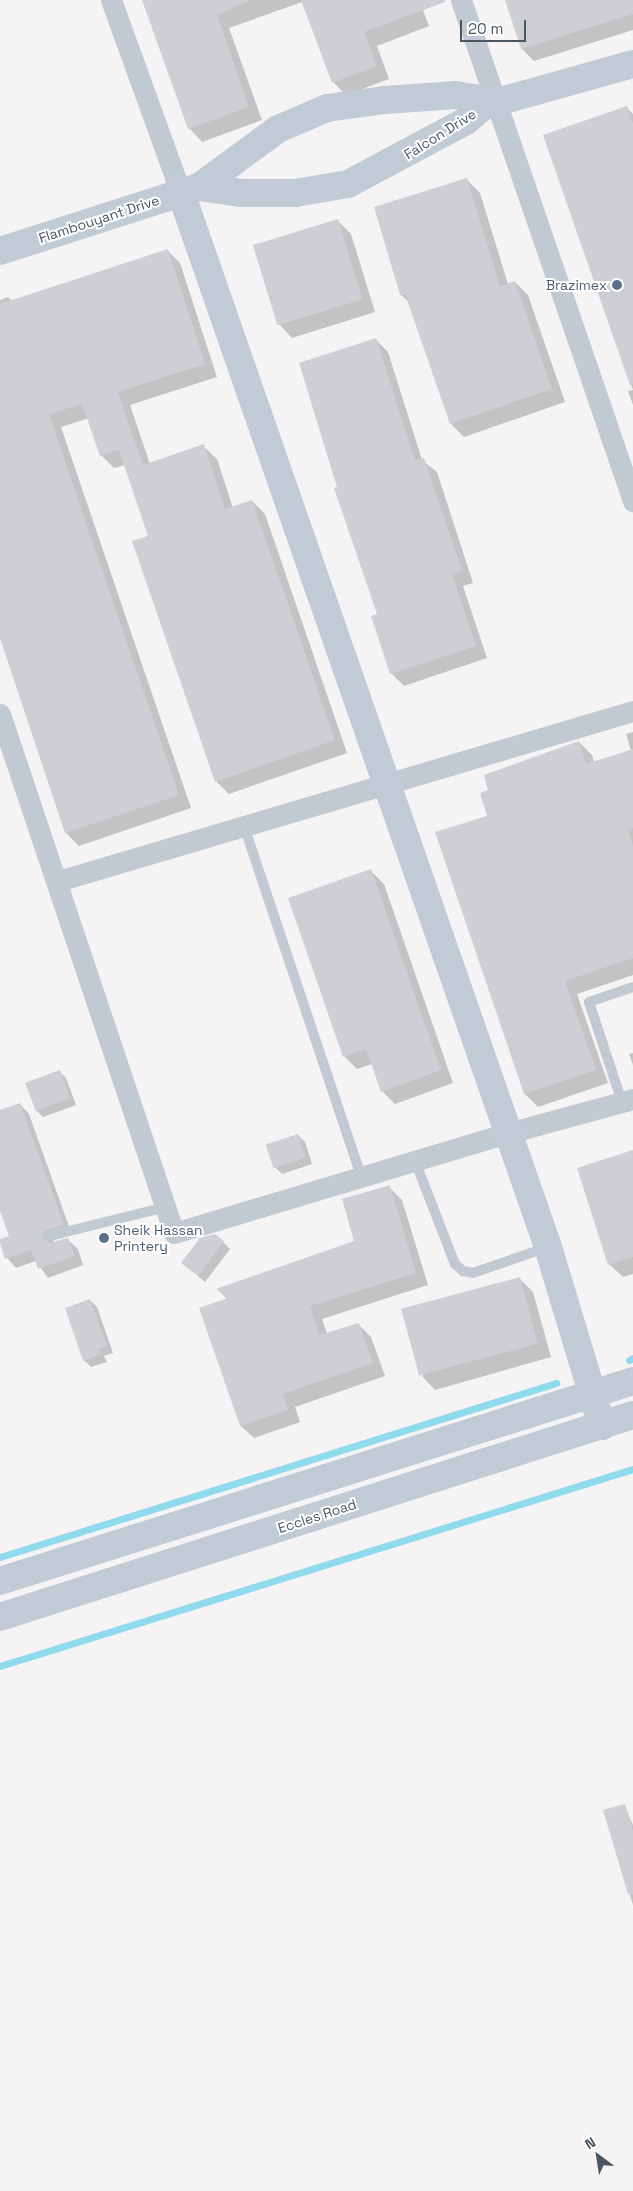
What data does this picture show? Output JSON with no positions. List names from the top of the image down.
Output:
{
  "streets": {
    "street": ["Falcon Drive", "Flambouyant Drive", "Eccles Road"]
  },
  "crossings": [
    ["Falcon Drive", "Flambouyant Drive"]
  ],
  "places": ["Brazimex", "Sheik Hassan Printery"],
  "scale_bar": "20 m",
  "north": "top left"
}
